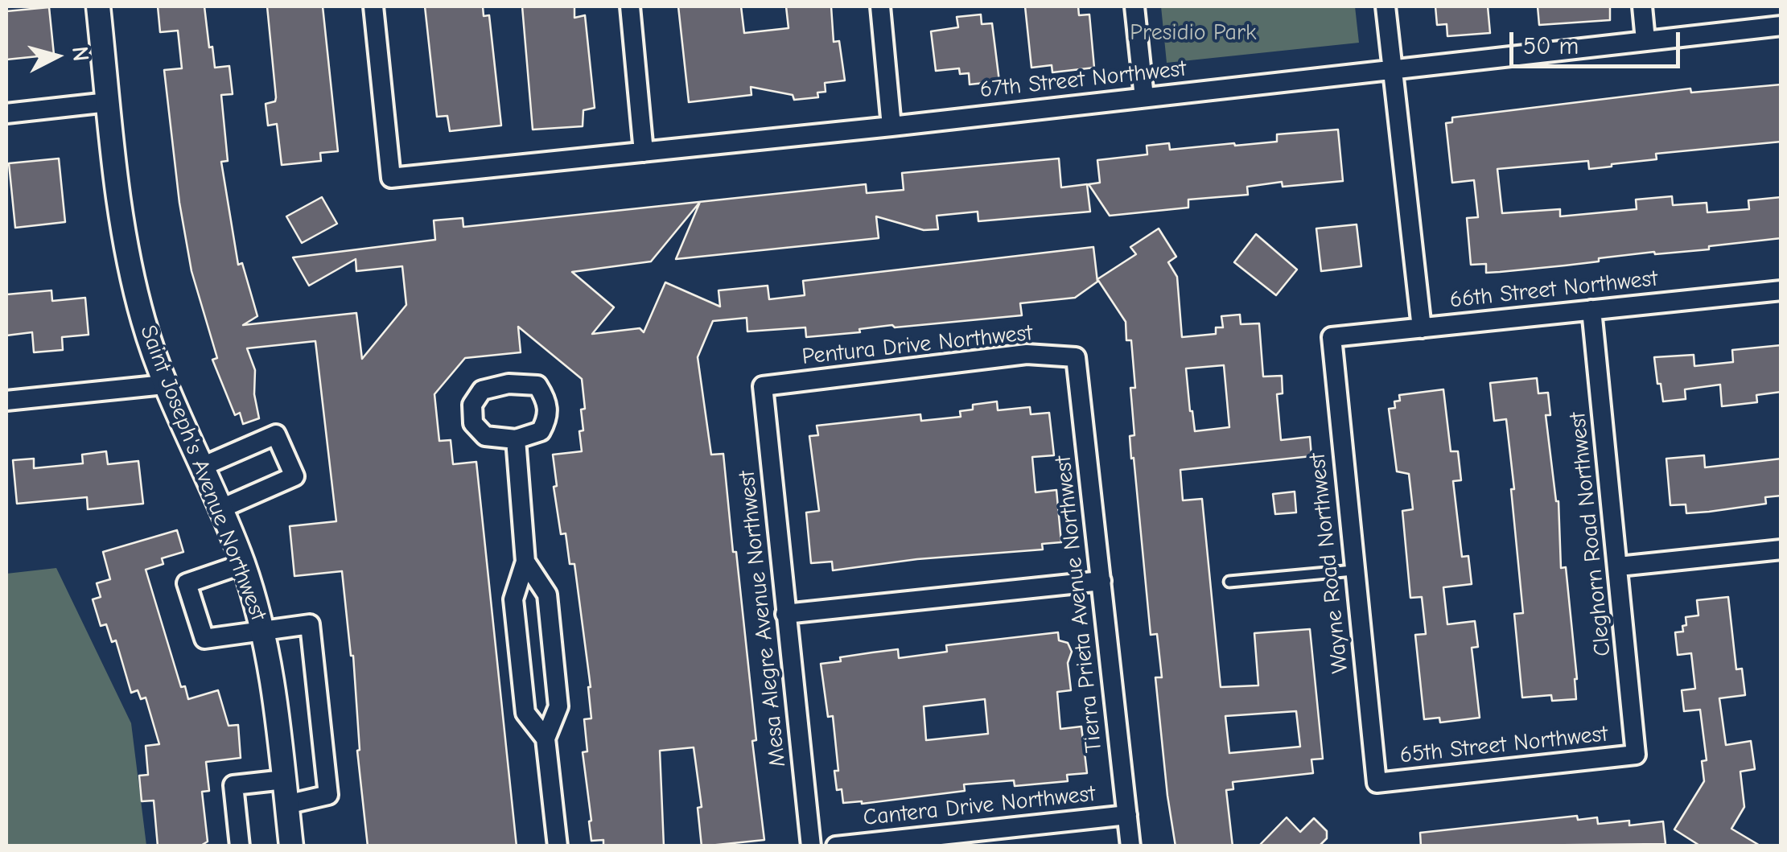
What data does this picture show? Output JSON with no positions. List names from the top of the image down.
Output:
{
  "streets": {
    "street": [
      "67th Street Northwest",
      "66th Street Northwest",
      "Pentura Drive Northwest",
      "Saint Joseph's Avenue Northwest",
      "Cleghorn Road Northwest",
      "Wayne Road Northwest",
      "Tierra Prieta Avenue Northwest",
      "Mesa Alegre Avenue Northwest",
      "65th Street Northwest",
      "Cantera Drive Northwest"
    ]
  },
  "crossings": [
    ["66th Street Northwest", "Cleghorn Road Northwest"],
    ["66th Street Northwest", "Wayne Road Northwest"],
    ["Pentura Drive Northwest", "Tierra Prieta Avenue Northwest"],
    ["Pentura Drive Northwest", "Mesa Alegre Avenue Northwest"],
    ["Cleghorn Road Northwest", "65th Street Northwest"],
    ["Wayne Road Northwest", "65th Street Northwest"],
    ["Tierra Prieta Avenue Northwest", "Cantera Drive Northwest"]
  ],
  "parks": ["Presidio Park"],
  "scale_bar": "50 m",
  "north": "right"
}
